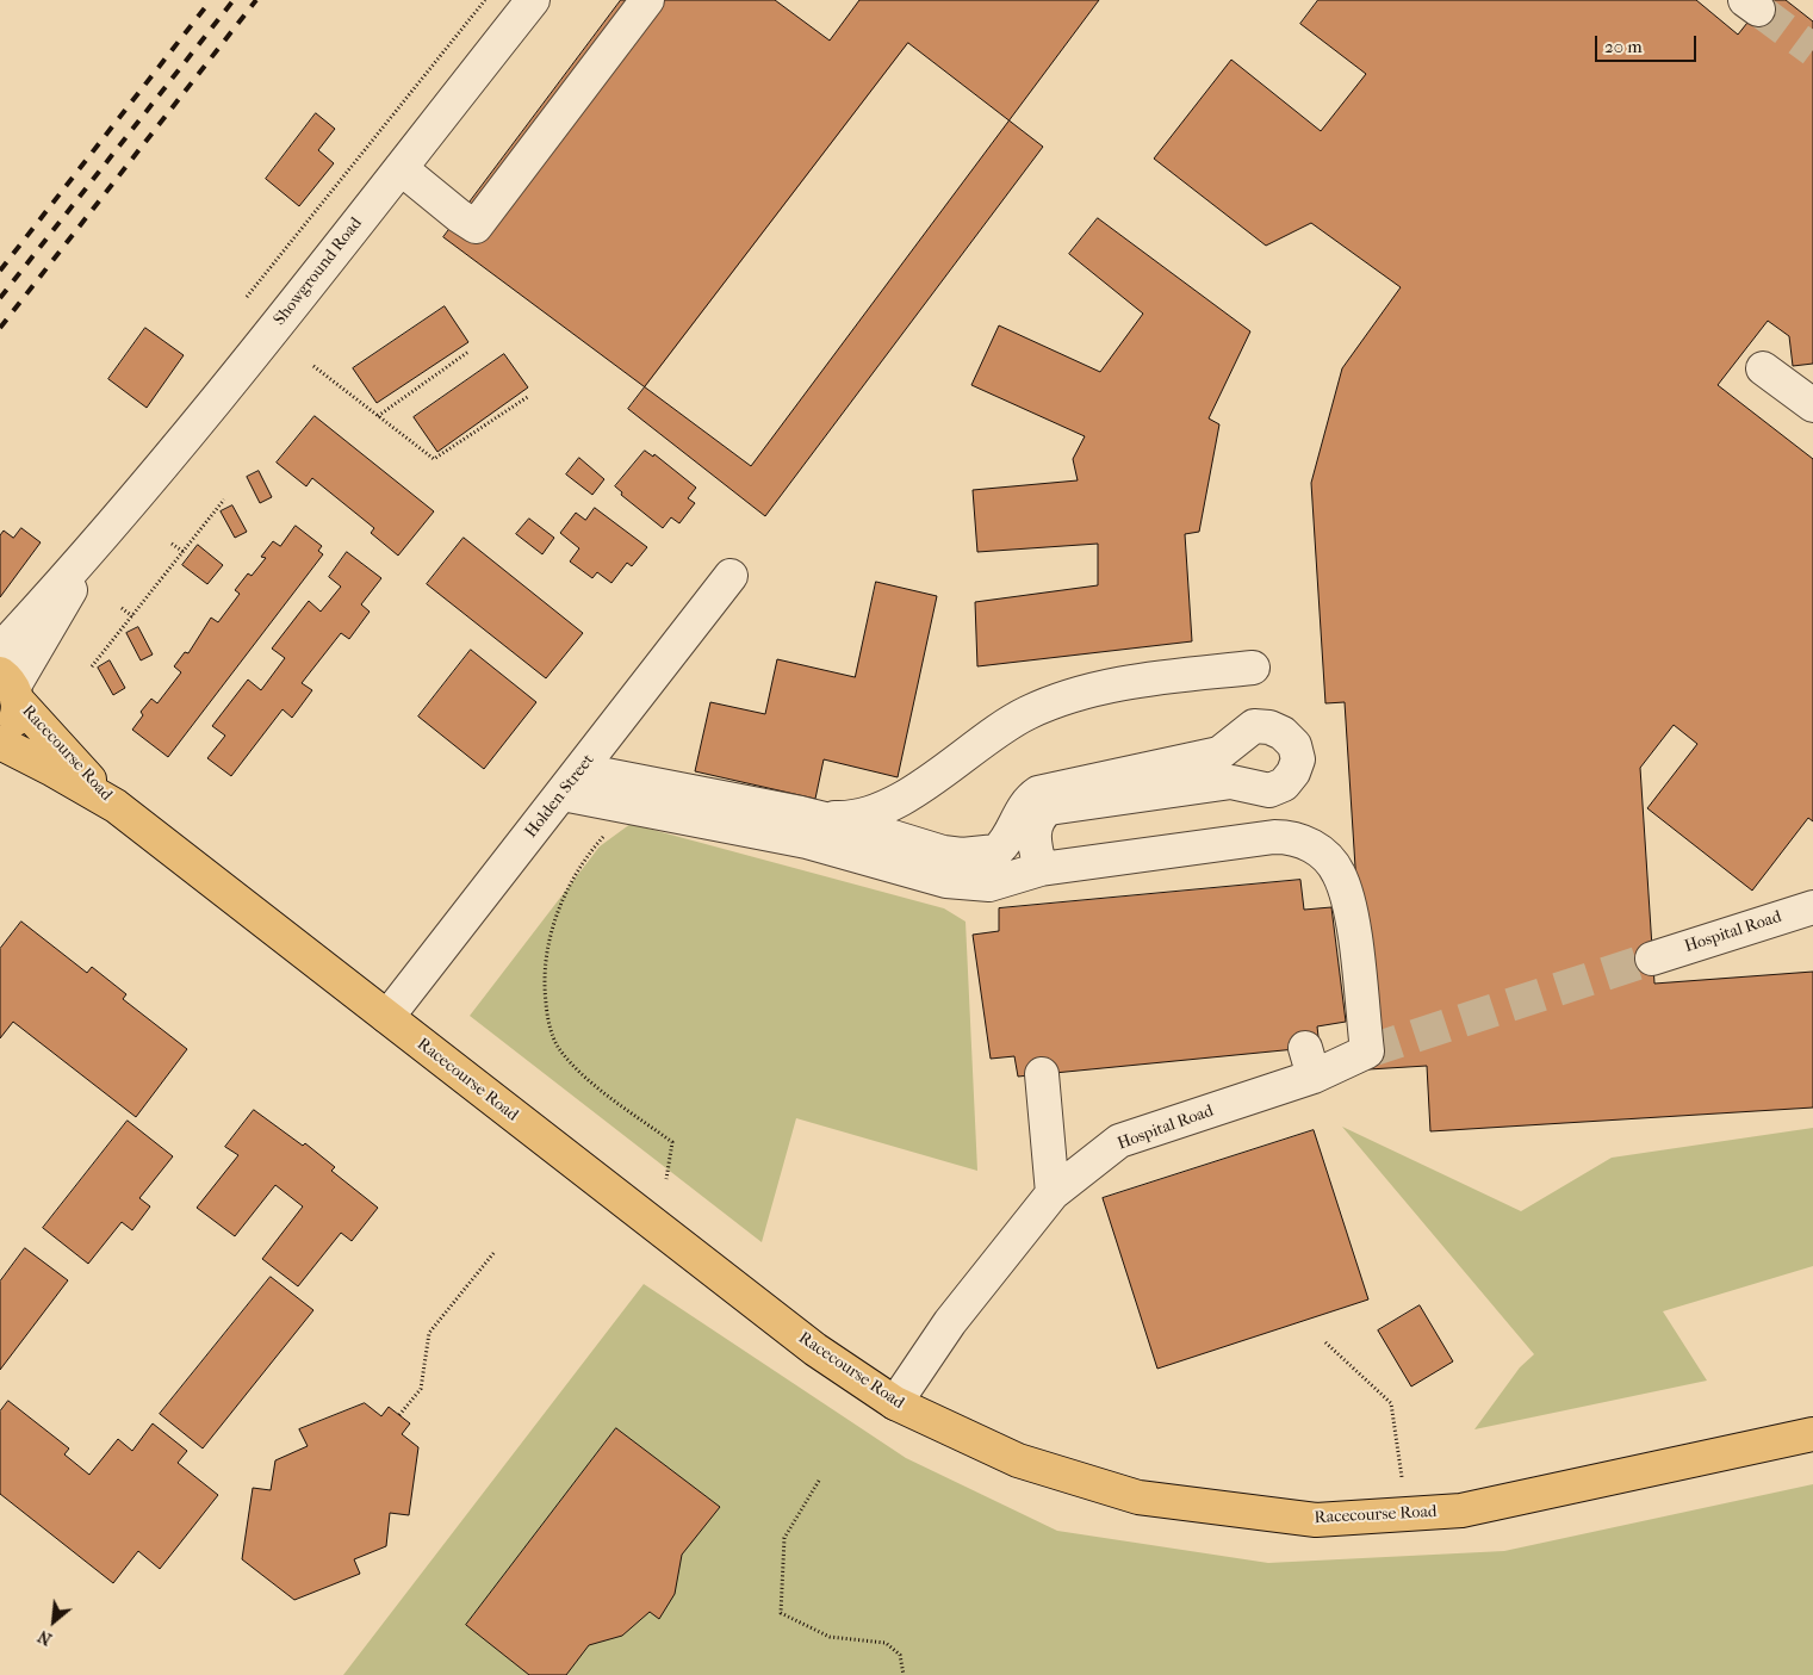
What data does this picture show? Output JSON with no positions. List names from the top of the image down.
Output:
{
  "streets": {
    "main road": ["Racecourse Road"],
    "street": ["Showground Road", "Holden Street", "Hospital Road"]
  },
  "crossings": [
    ["Showground Road", "Racecourse Road"],
    ["Racecourse Road", "Holden Street"],
    ["Racecourse Road", "Hospital Road"]
  ],
  "scale_bar": "20 m",
  "north": "bottom left"
}
